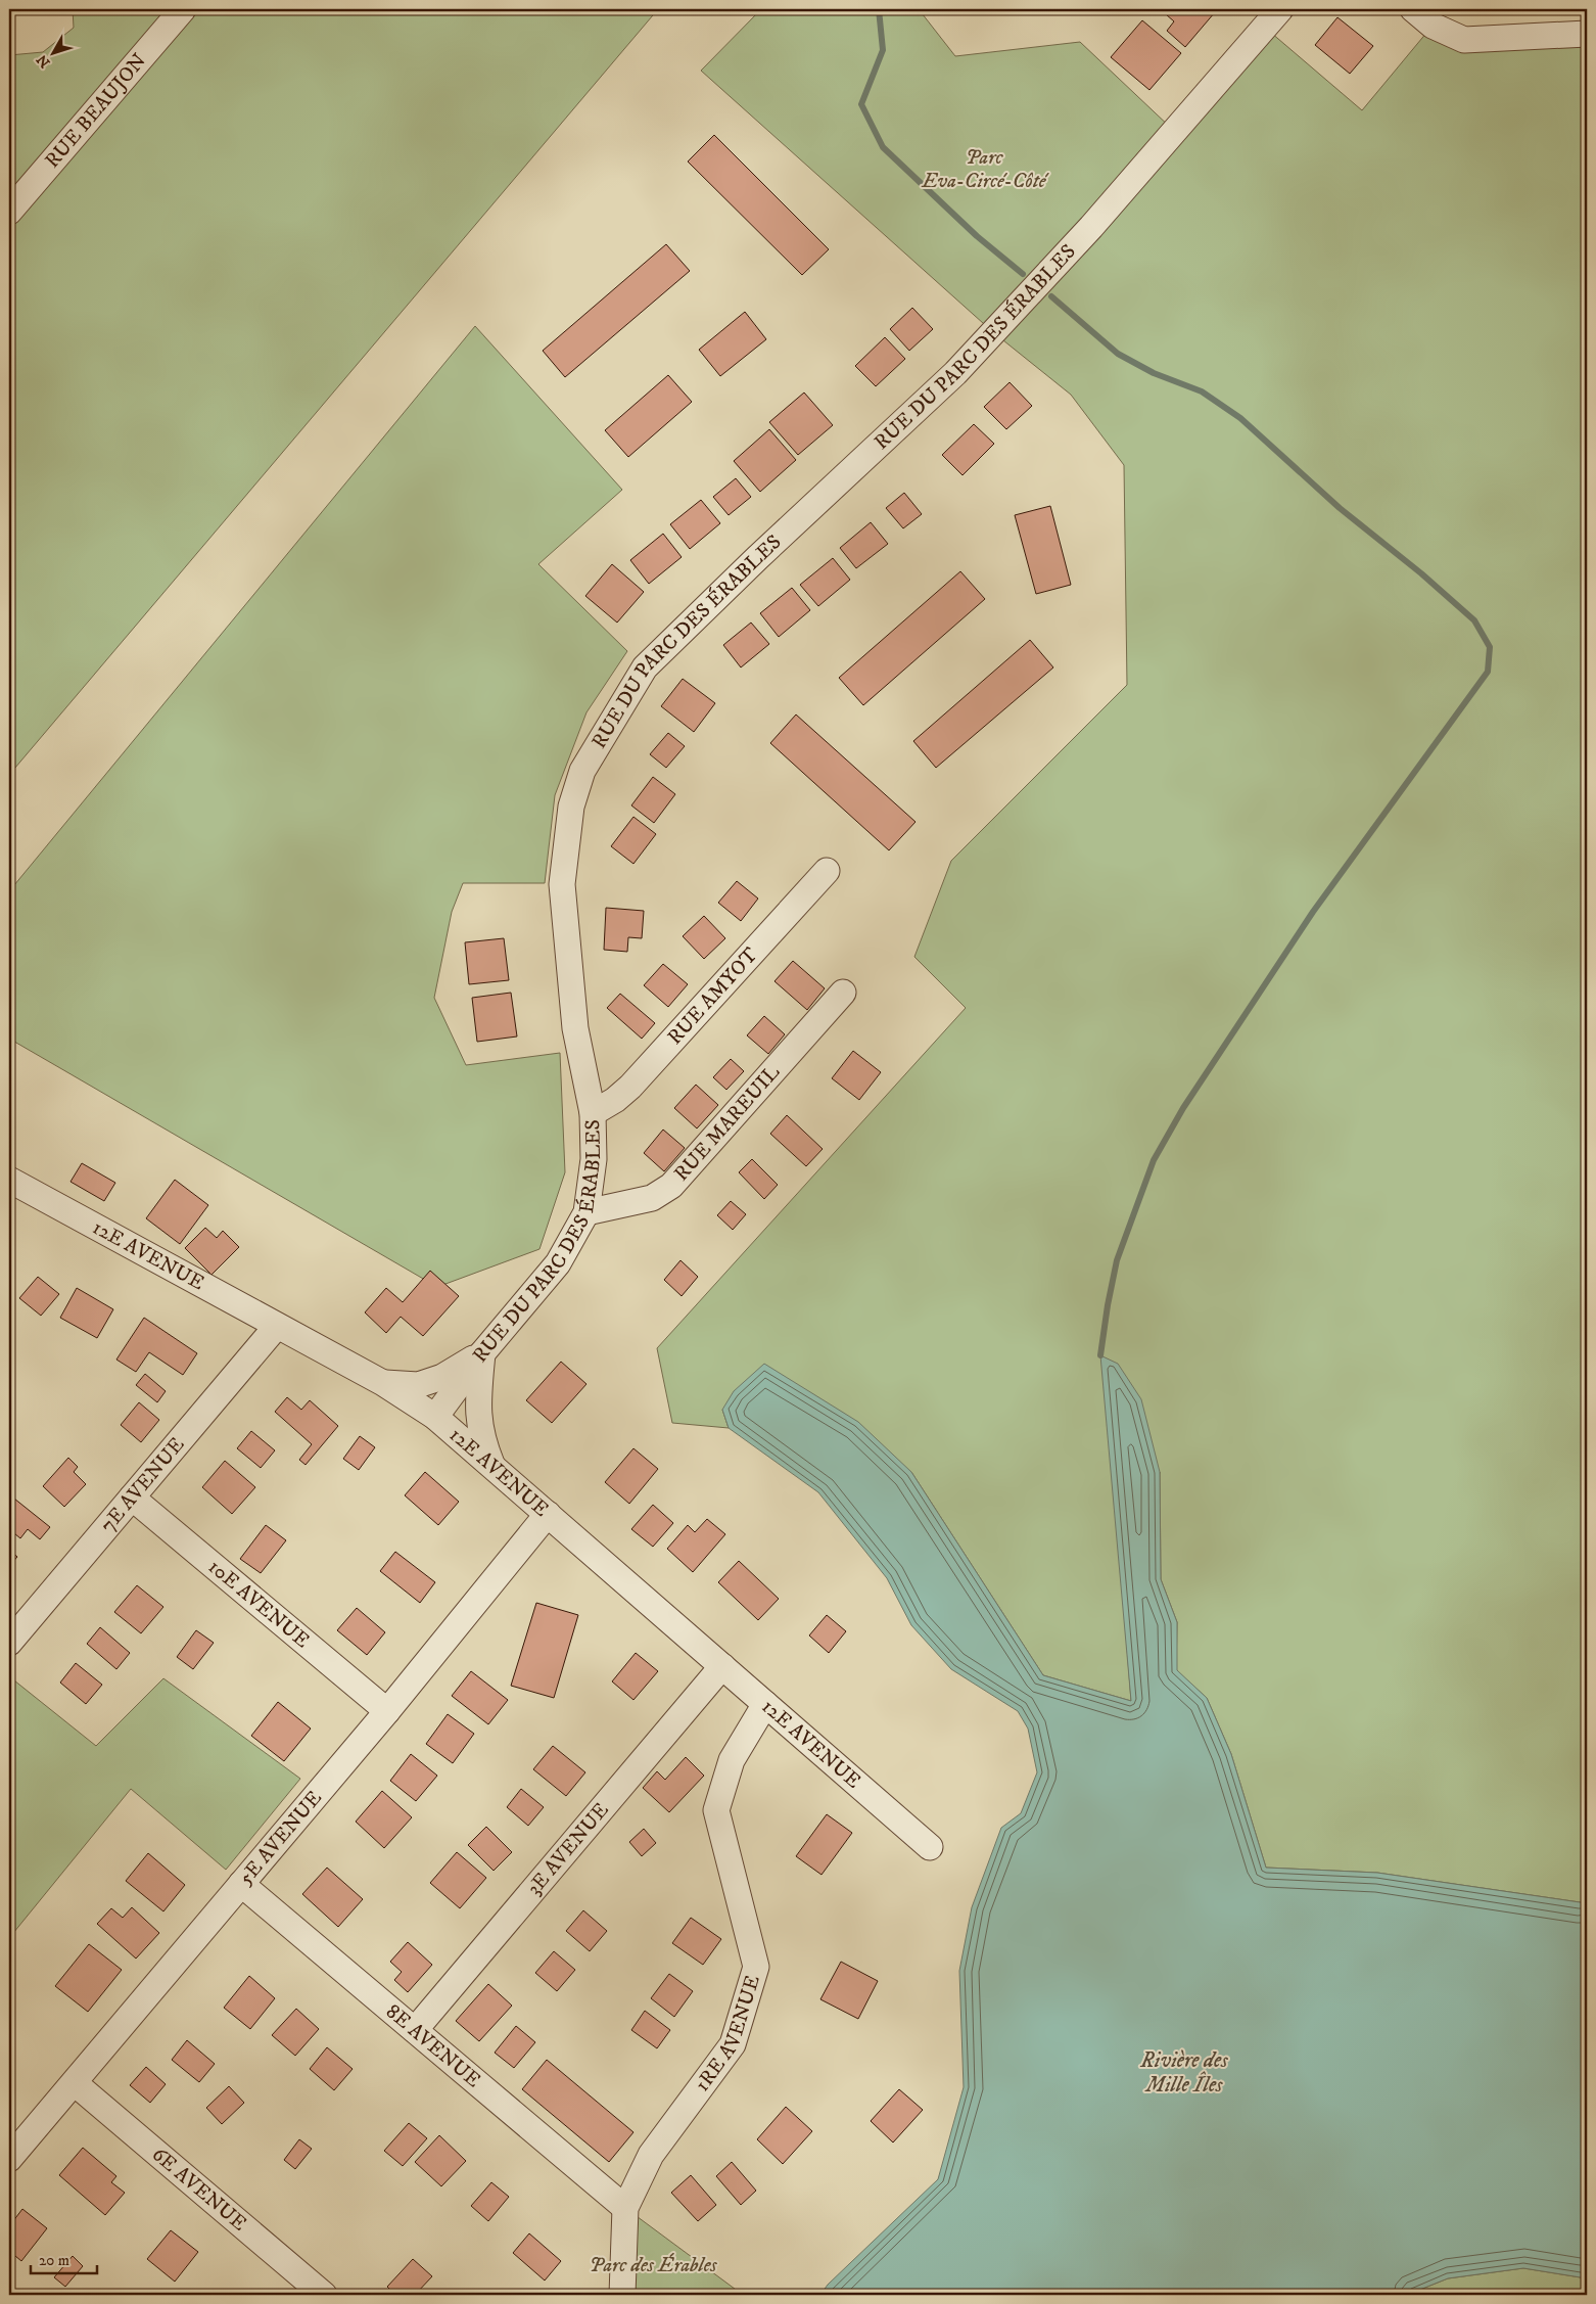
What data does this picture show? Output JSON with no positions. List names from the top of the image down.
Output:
{
  "streets": {
    "street": [
      "RUE BEAUJON",
      "RUE DU PARC DES ÉRABLES",
      "RUE AMYOT",
      "RUE MAREUIL",
      "12E AVENUE",
      "7E AVENUE",
      "10E AVENUE",
      "5E AVENUE",
      "3E AVENUE",
      "1RE AVENUE",
      "8E AVENUE",
      "6E AVENUE"
    ]
  },
  "crossings": [
    ["RUE DU PARC DES ÉRABLES", "RUE AMYOT"],
    ["RUE DU PARC DES ÉRABLES", "RUE MAREUIL"],
    ["RUE DU PARC DES ÉRABLES", "12E AVENUE"],
    ["12E AVENUE", "7E AVENUE"],
    ["12E AVENUE", "5E AVENUE"],
    ["12E AVENUE", "3E AVENUE"],
    ["12E AVENUE", "1RE AVENUE"],
    ["7E AVENUE", "10E AVENUE"],
    ["10E AVENUE", "5E AVENUE"],
    ["5E AVENUE", "8E AVENUE"],
    ["5E AVENUE", "6E AVENUE"],
    ["3E AVENUE", "8E AVENUE"],
    ["1RE AVENUE", "8E AVENUE"]
  ],
  "water": ["Rivière des Mille Îles"],
  "parks": ["Parc Eva-Circé-Côté", "Parc des Érables"],
  "scale_bar": "20 m",
  "north": "bottom left"
}
